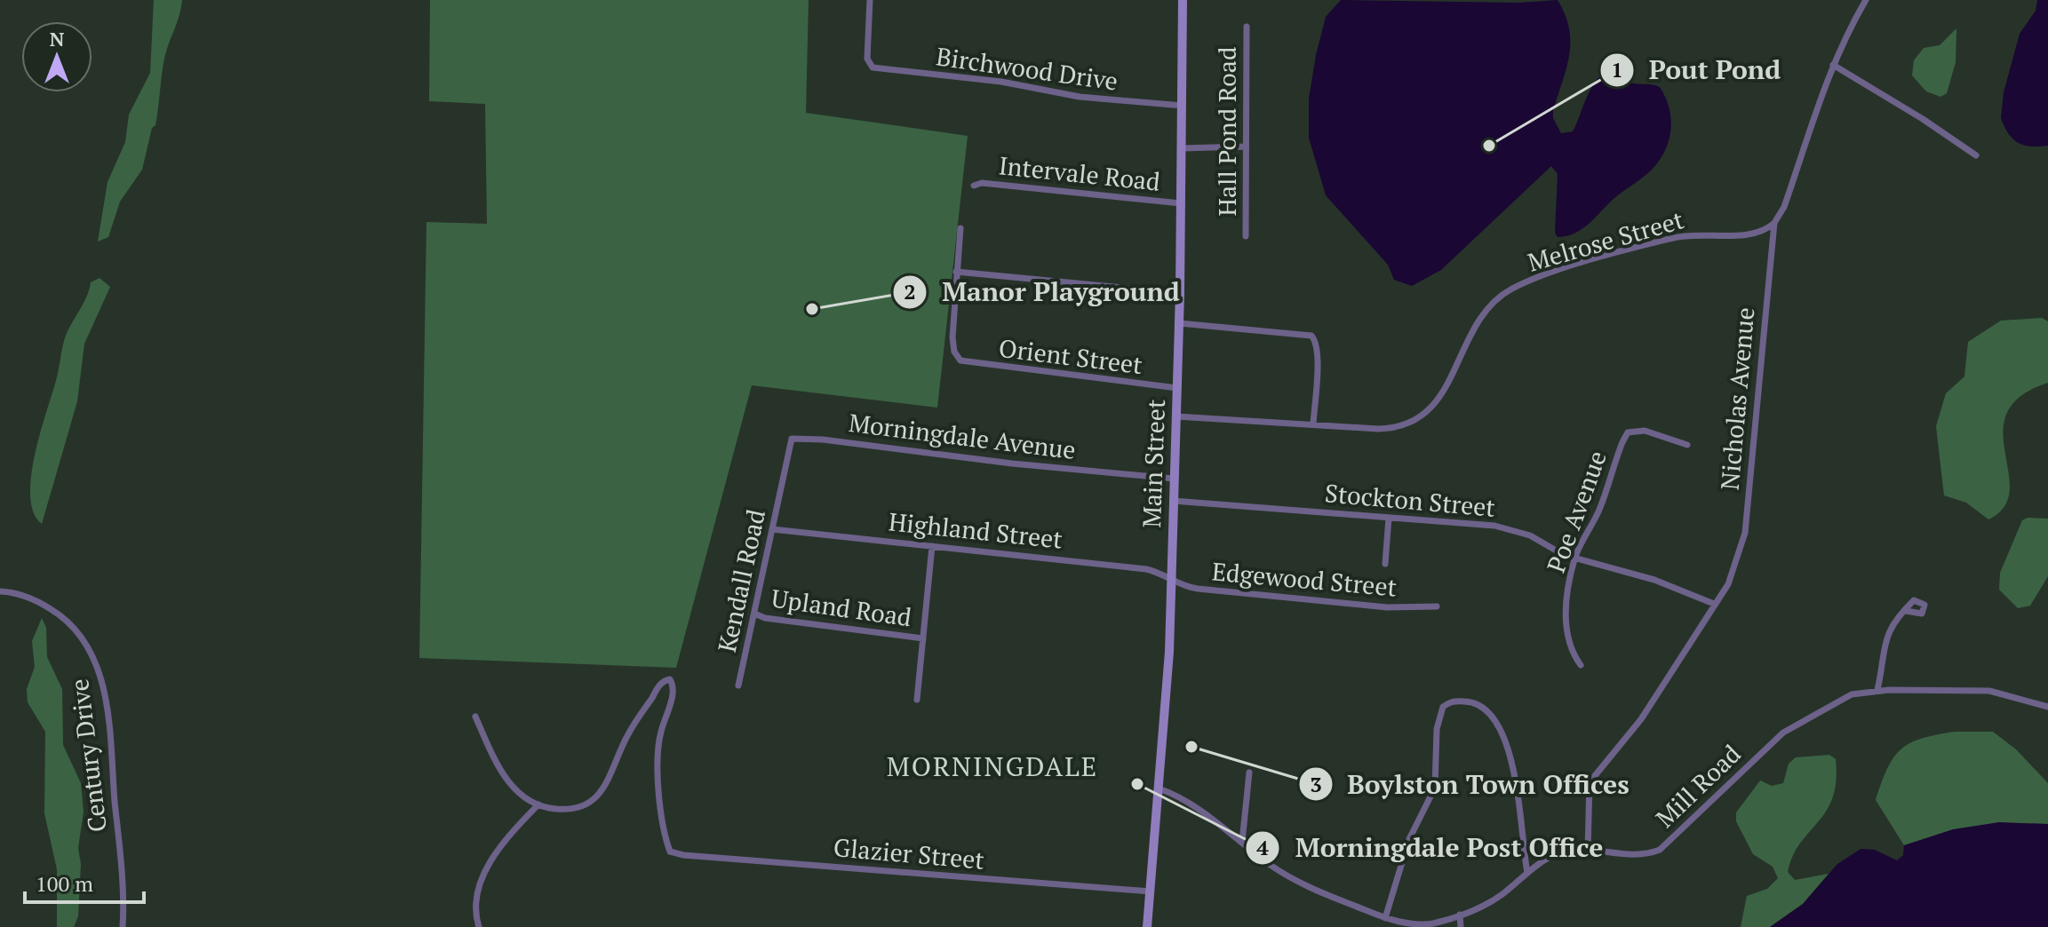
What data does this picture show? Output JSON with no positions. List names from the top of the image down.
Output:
{
  "streets": {
    "main road": ["Main Street"],
    "street": [
      "Birchwood Drive",
      "Hall Pond Road",
      "Intervale Road",
      "Melrose Street",
      "Orient Street",
      "Nicholas Avenue",
      "Morningdale Avenue",
      "Stockton Street",
      "Poe Avenue",
      "Highland Street",
      "Edgewood Street",
      "Kendall Road",
      "Upland Road",
      "Century Drive",
      "Mill Road",
      "Glazier Street"
    ]
  },
  "crossings": [
    ["Birchwood Drive", "Main Street"],
    ["Intervale Road", "Main Street"],
    ["Melrose Street", "Nicholas Avenue"],
    ["Melrose Street", "Main Street"],
    ["Orient Street", "Main Street"],
    ["Nicholas Avenue", "Stockton Street"],
    ["Nicholas Avenue", "Mill Road"],
    ["Morningdale Avenue", "Main Street"],
    ["Morningdale Avenue", "Kendall Road"],
    ["Main Street", "Stockton Street"],
    ["Main Street", "Highland Street"],
    ["Main Street", "Edgewood Street"],
    ["Main Street", "Mill Road"],
    ["Main Street", "Glazier Street"],
    ["Stockton Street", "Poe Avenue"],
    ["Highland Street", "Edgewood Street"],
    ["Highland Street", "Kendall Road"],
    ["Kendall Road", "Upland Road"]
  ],
  "districts": ["MORNINGDALE"],
  "places": [
    "Pout Pond",
    "Manor Playground",
    "Boylston Town Offices",
    "Morningdale Post Office"
  ],
  "scale_bar": "100 m",
  "north": "top"
}
